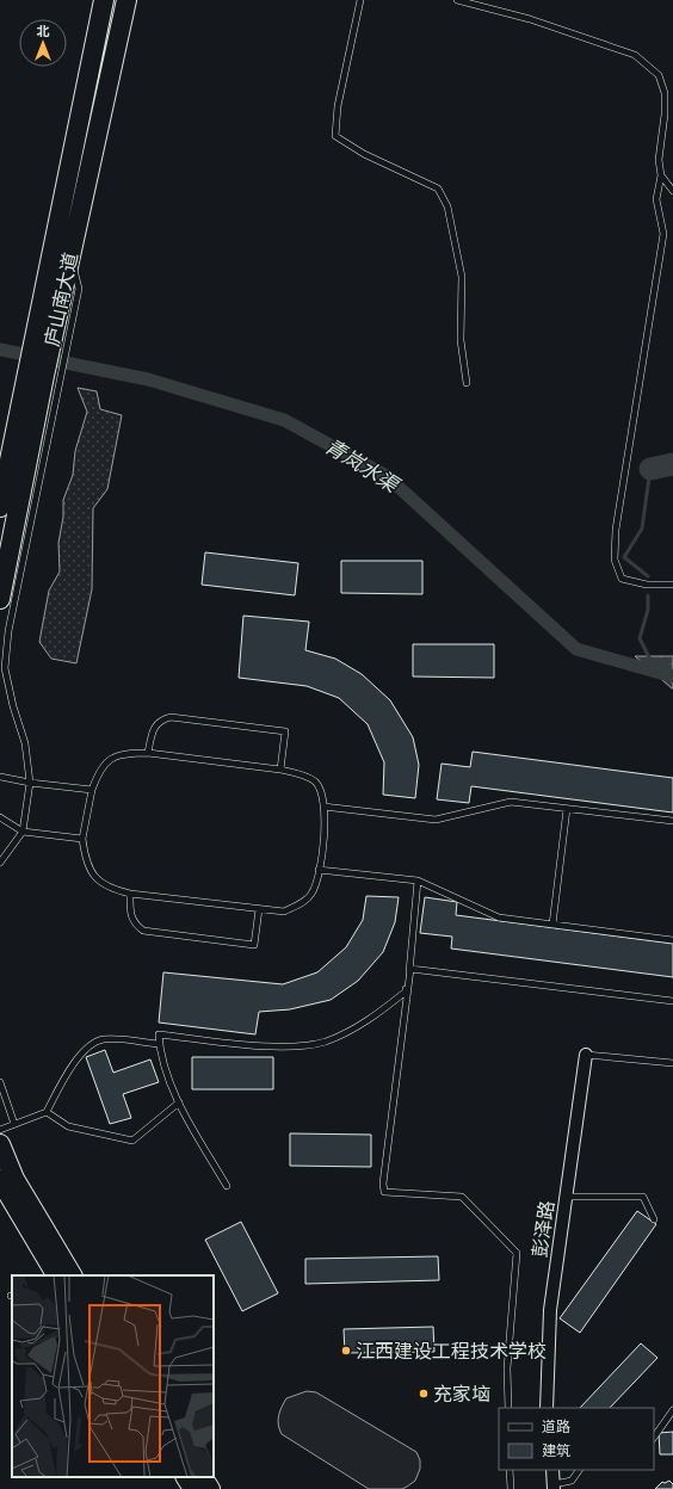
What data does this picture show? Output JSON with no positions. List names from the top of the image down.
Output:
{
  "streets": {
    "highway": ["庐山南大道"],
    "street": ["彭泽路"]
  },
  "water": ["青岚水渠"],
  "places": ["江西建设工程技术学校", "充家垴"],
  "legend": ["道路", "建筑"],
  "north": "top"
}
